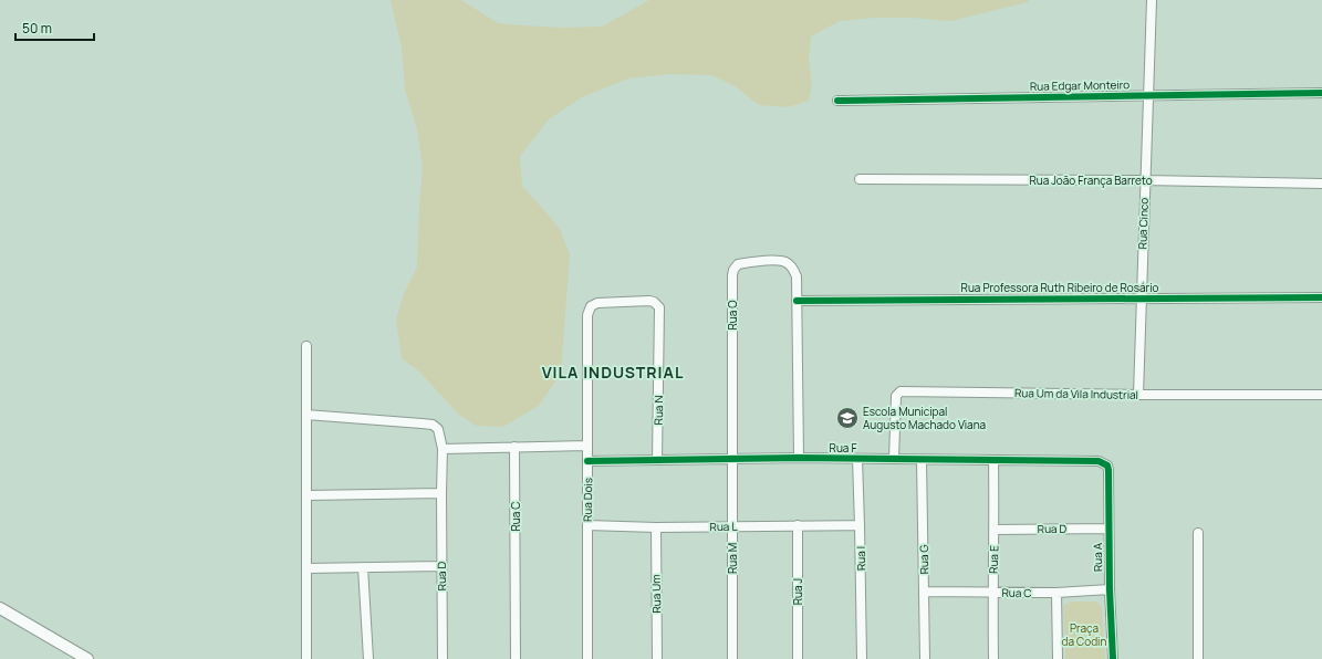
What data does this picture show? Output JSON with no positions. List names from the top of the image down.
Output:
{
  "streets": {
    "street": [
      "Rua Edgar Monteiro",
      "Rua João França Barreto",
      "Rua Cinco",
      "Rua Professora Ruth Ribeiro de Rosário",
      "Rua O",
      "Rua Um da Vila Industrial",
      "Rua N",
      "Rua F",
      "Rua Dois",
      "Rua C",
      "Rua L",
      "Rua D",
      "Rua A",
      "Rua M",
      "Rua I",
      "Rua G",
      "Rua E",
      "Rua J",
      "Rua Um"
    ]
  },
  "crossings": [
    ["Rua Edgar Monteiro", "Rua Cinco"],
    ["Rua João França Barreto", "Rua Cinco"],
    ["Rua Cinco", "Rua Professora Ruth Ribeiro de Rosário"],
    ["Rua Cinco", "Rua Um da Vila Industrial"],
    ["Rua Professora Ruth Ribeiro de Rosário", "Rua O"],
    ["Rua O", "Rua F"],
    ["Rua O", "Rua M"],
    ["Rua Um da Vila Industrial", "Rua F"],
    ["Rua N", "Rua F"],
    ["Rua N", "Rua Dois"],
    ["Rua F", "Rua Dois"],
    ["Rua F", "Rua A"],
    ["Rua F", "Rua M"],
    ["Rua F", "Rua I"],
    ["Rua F", "Rua G"],
    ["Rua F", "Rua E"],
    ["Rua Dois", "Rua L"],
    ["Rua C", "Rua A"],
    ["Rua C", "Rua G"],
    ["Rua C", "Rua E"],
    ["Rua L", "Rua M"],
    ["Rua L", "Rua I"],
    ["Rua L", "Rua J"],
    ["Rua L", "Rua Um"],
    ["Rua D", "Rua A"],
    ["Rua D", "Rua E"]
  ],
  "districts": ["VILA INDUSTRIAL"],
  "parks": ["Praça da Codin"],
  "places": {
    "school or university": ["Escola Municipal Augusto Machado Viana"]
  },
  "scale_bar": "50 m"
}
